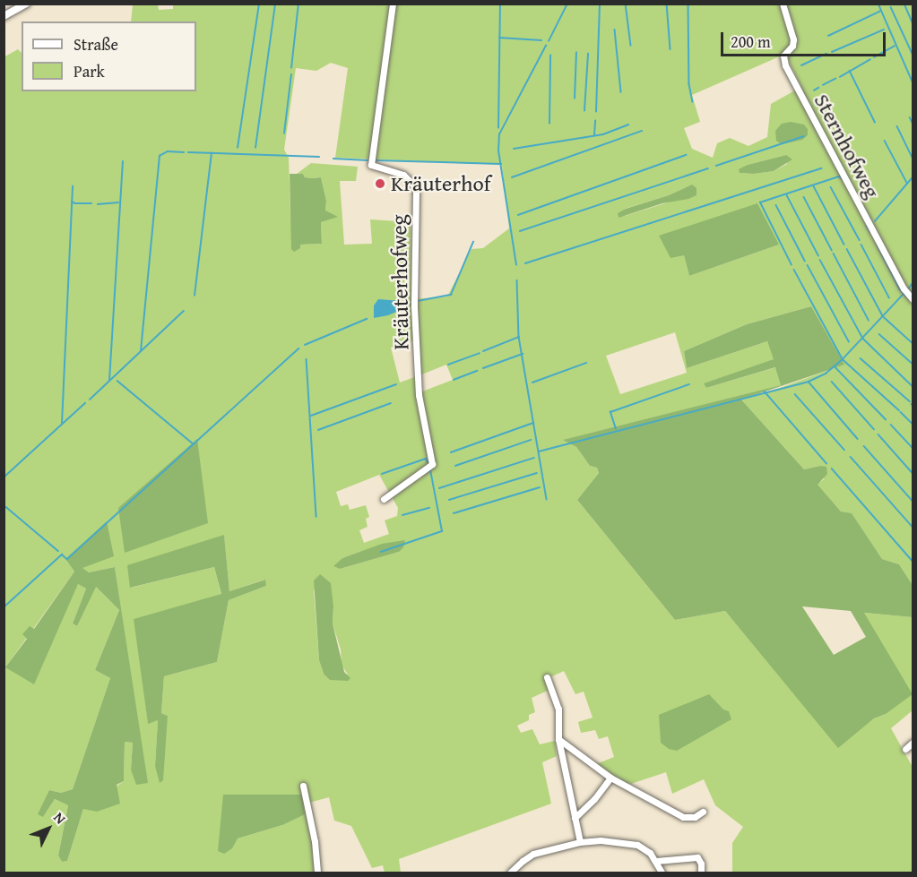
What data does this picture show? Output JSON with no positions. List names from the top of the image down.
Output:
{
  "streets": {
    "street": ["Sternhofweg", "Kräuterhofweg"]
  },
  "places": ["Kräuterhof"],
  "legend": ["Straße", "Park"],
  "scale_bar": "200 m",
  "north": "top right"
}
